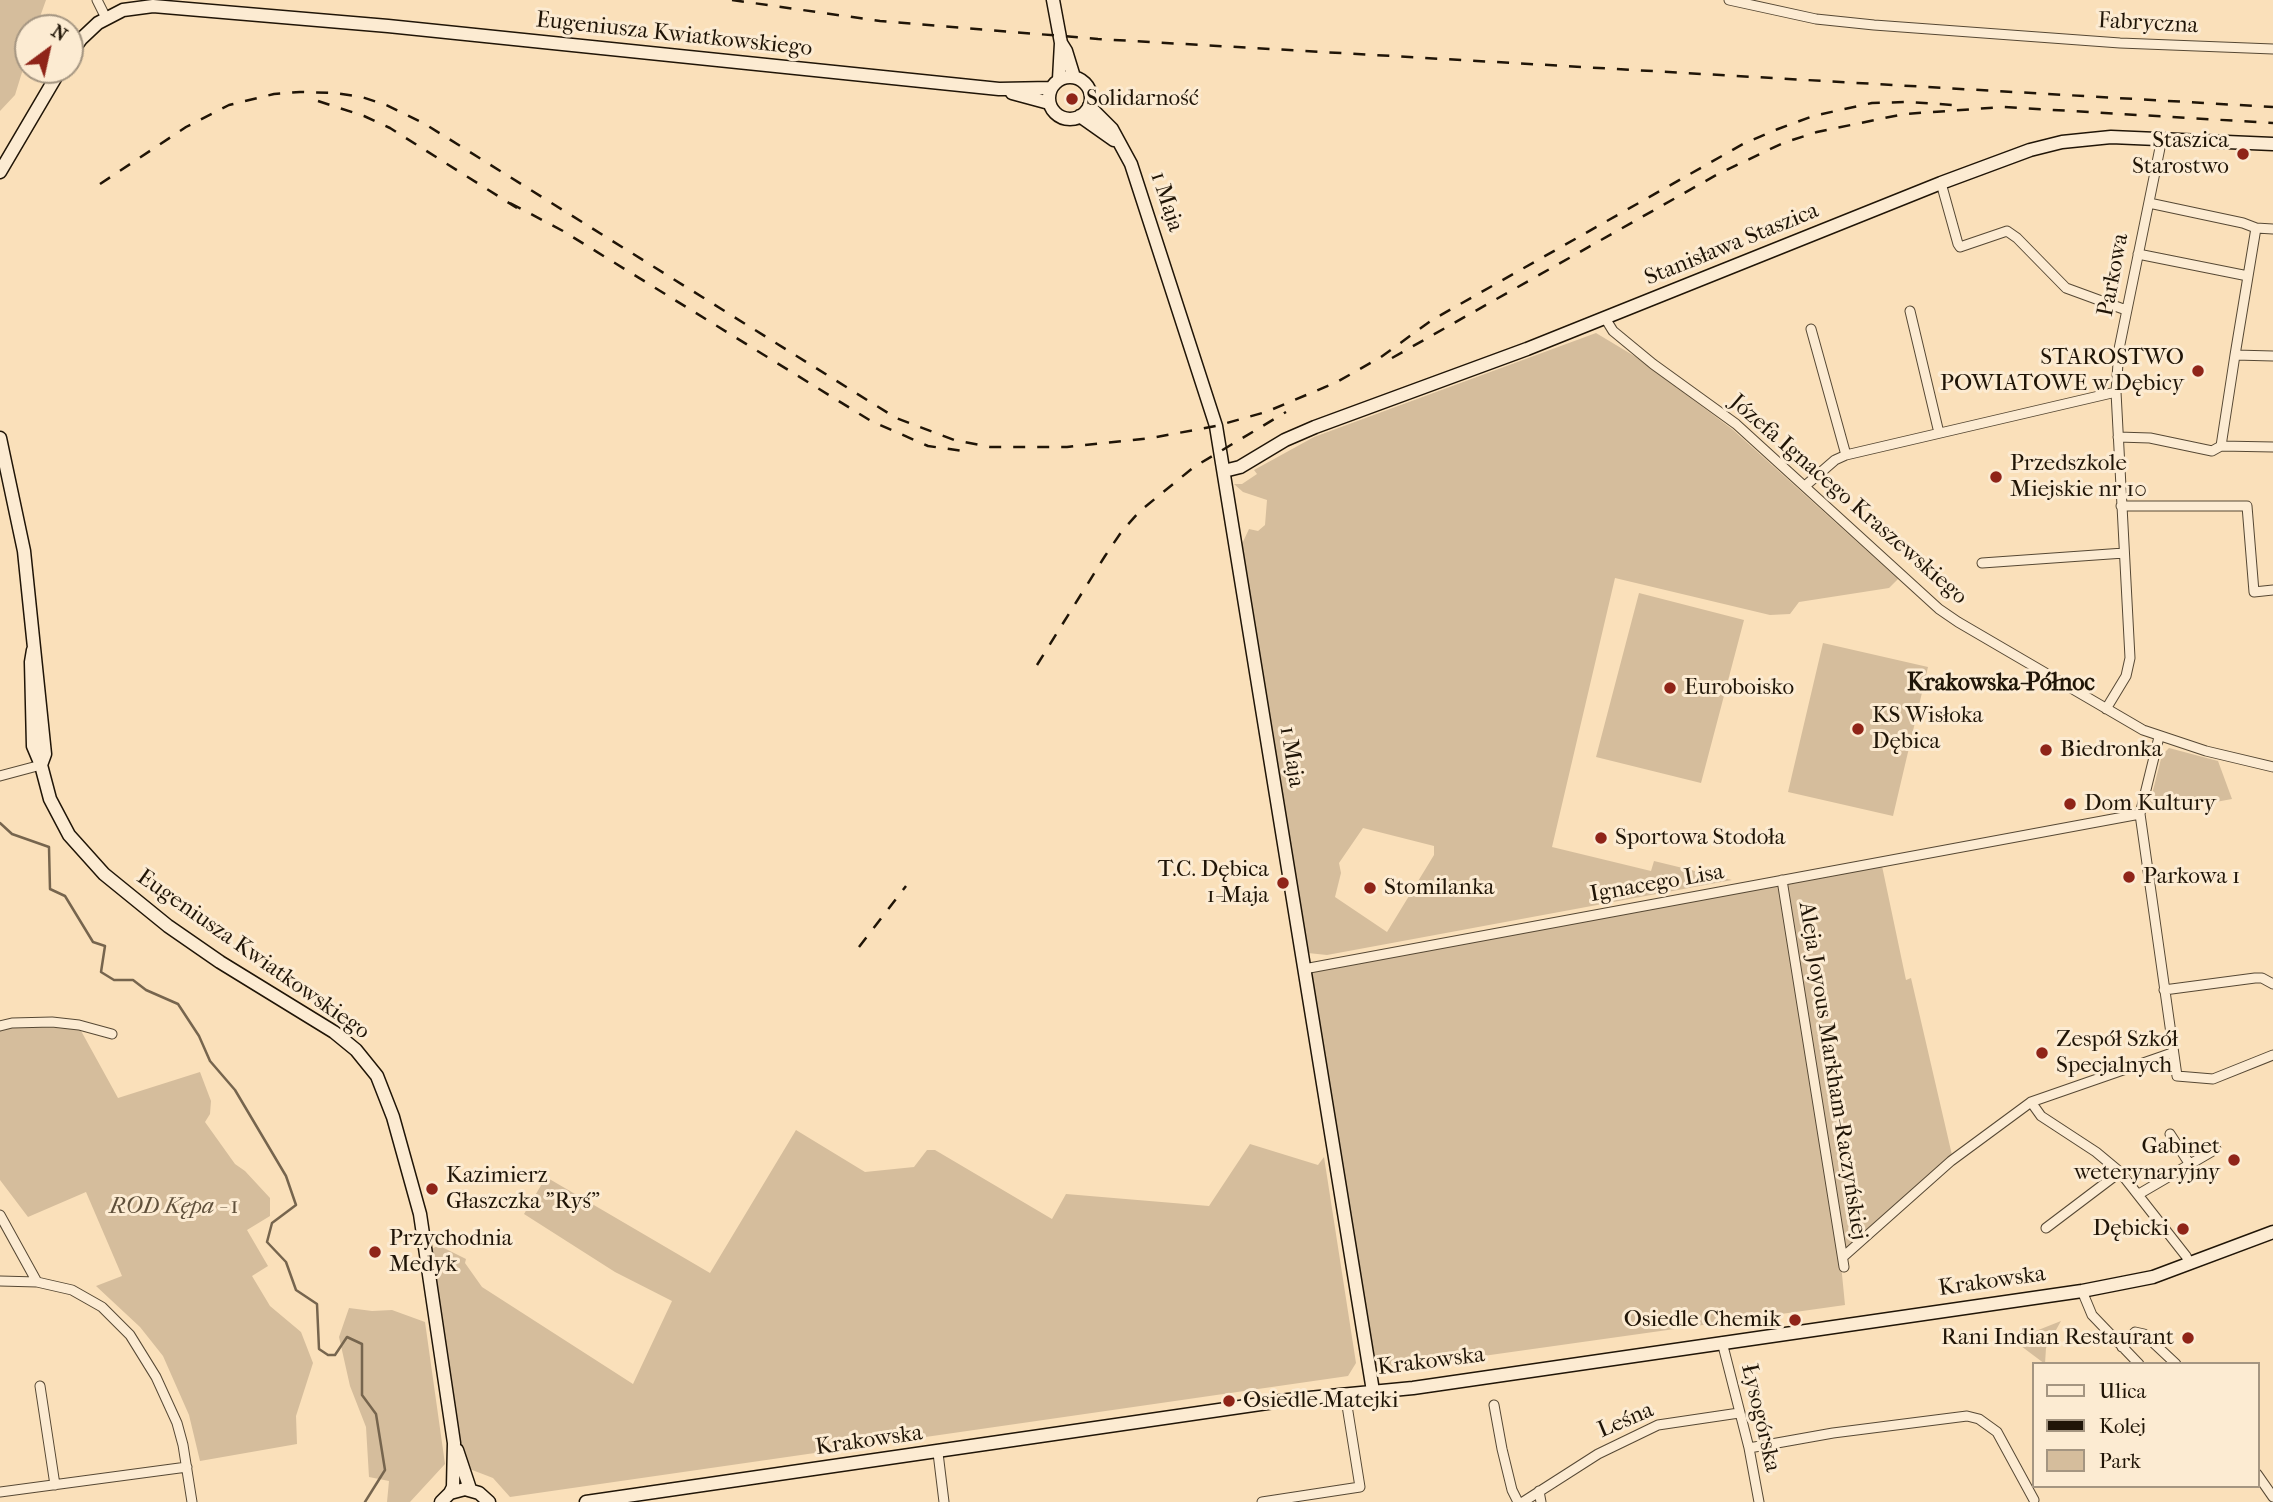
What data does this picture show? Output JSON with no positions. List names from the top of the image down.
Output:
{
  "streets": {
    "street": [
      "Fabryczna",
      "Eugeniusza Kwiatkowskiego",
      "1 Maja",
      "Stanisława Staszica",
      "Parkowa",
      "Józefa Ignacego Kraszewskiego",
      "Ignacego Lisa",
      "Aleja Joyous Markham-Raczyńskiej",
      "Krakowska",
      "Łysogórska",
      "Leśna"
    ]
  },
  "crossings": [
    ["Eugeniusza Kwiatkowskiego", "1 Maja"],
    ["1 Maja", "Stanisława Staszica"],
    ["1 Maja", "Ignacego Lisa"],
    ["1 Maja", "Krakowska"],
    ["Stanisława Staszica", "Parkowa"],
    ["Stanisława Staszica", "Józefa Ignacego Kraszewskiego"],
    ["Parkowa", "Józefa Ignacego Kraszewskiego"],
    ["Ignacego Lisa", "Aleja Joyous Markham-Raczyńskiej"],
    ["Krakowska", "Łysogórska"],
    ["Łysogórska", "Leśna"]
  ],
  "districts": ["Krakowska-Północ"],
  "parks": ["ROD Kępa - 1"],
  "places": [
    "Solidarność",
    "Staszica Starostwo",
    "STAROSTWO POWIATOWE w Dębicy",
    "Przedszkole Miejskie nr 10",
    "Euroboisko",
    "KS Wisłoka Dębica",
    "Biedronka",
    "Dom Kultury",
    "Sportowa Stodoła",
    "Parkowa 1",
    "T.C. Dębica 1-Maja",
    "Stomilanka",
    "Zespół Szkół Specjalnych",
    "Gabinet weterynaryjny",
    "Kazimierz Głaszczka \"Ryś\"",
    "Dębicki",
    "Przychodnia Medyk",
    "Osiedle Chemik",
    "Rani Indian Restaurant",
    "Osiedle Matejki"
  ],
  "legend": ["Ulica", "Kolej", "Park"],
  "north": "top right"
}
